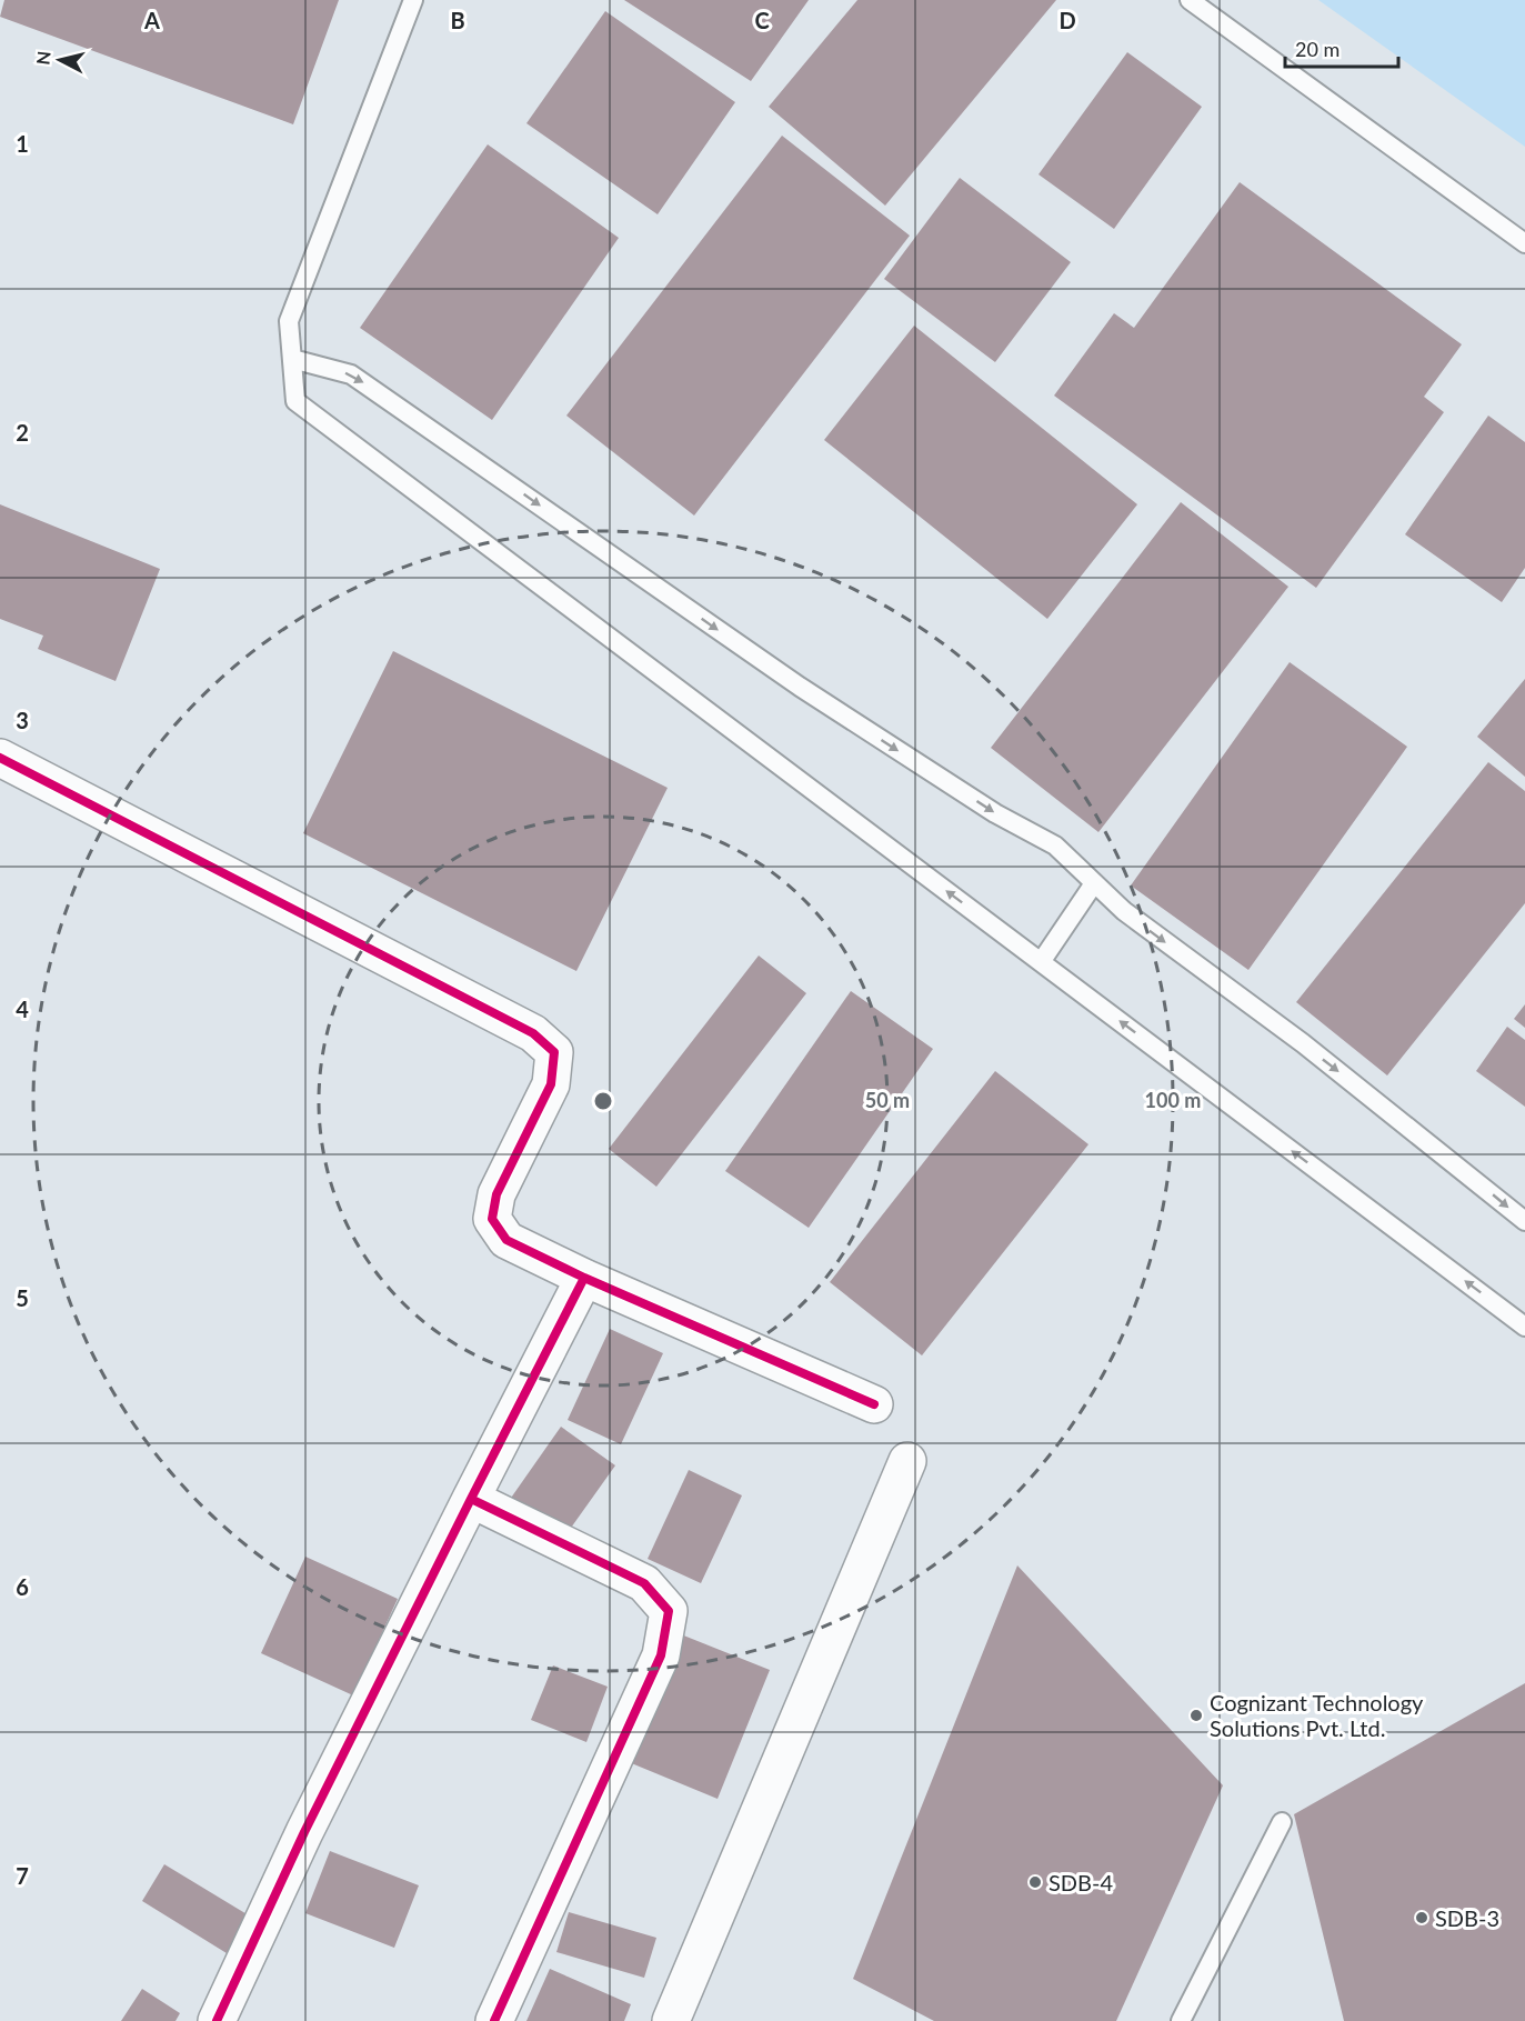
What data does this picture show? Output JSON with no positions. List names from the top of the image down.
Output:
{
  "places": ["Cognizant Technology Solutions Pvt. Ltd.", "SDB-4", "SDB-3"],
  "scale_bar": "20 m",
  "north": "left",
  "grid": {
    "columns": [
      "A",
      "B",
      "C",
      "D"
    ],
    "rows": [
      "1",
      "2",
      "3",
      "4",
      "5",
      "6",
      "7"
    ]
  },
  "rings": ["50 m", "100 m"]
}
